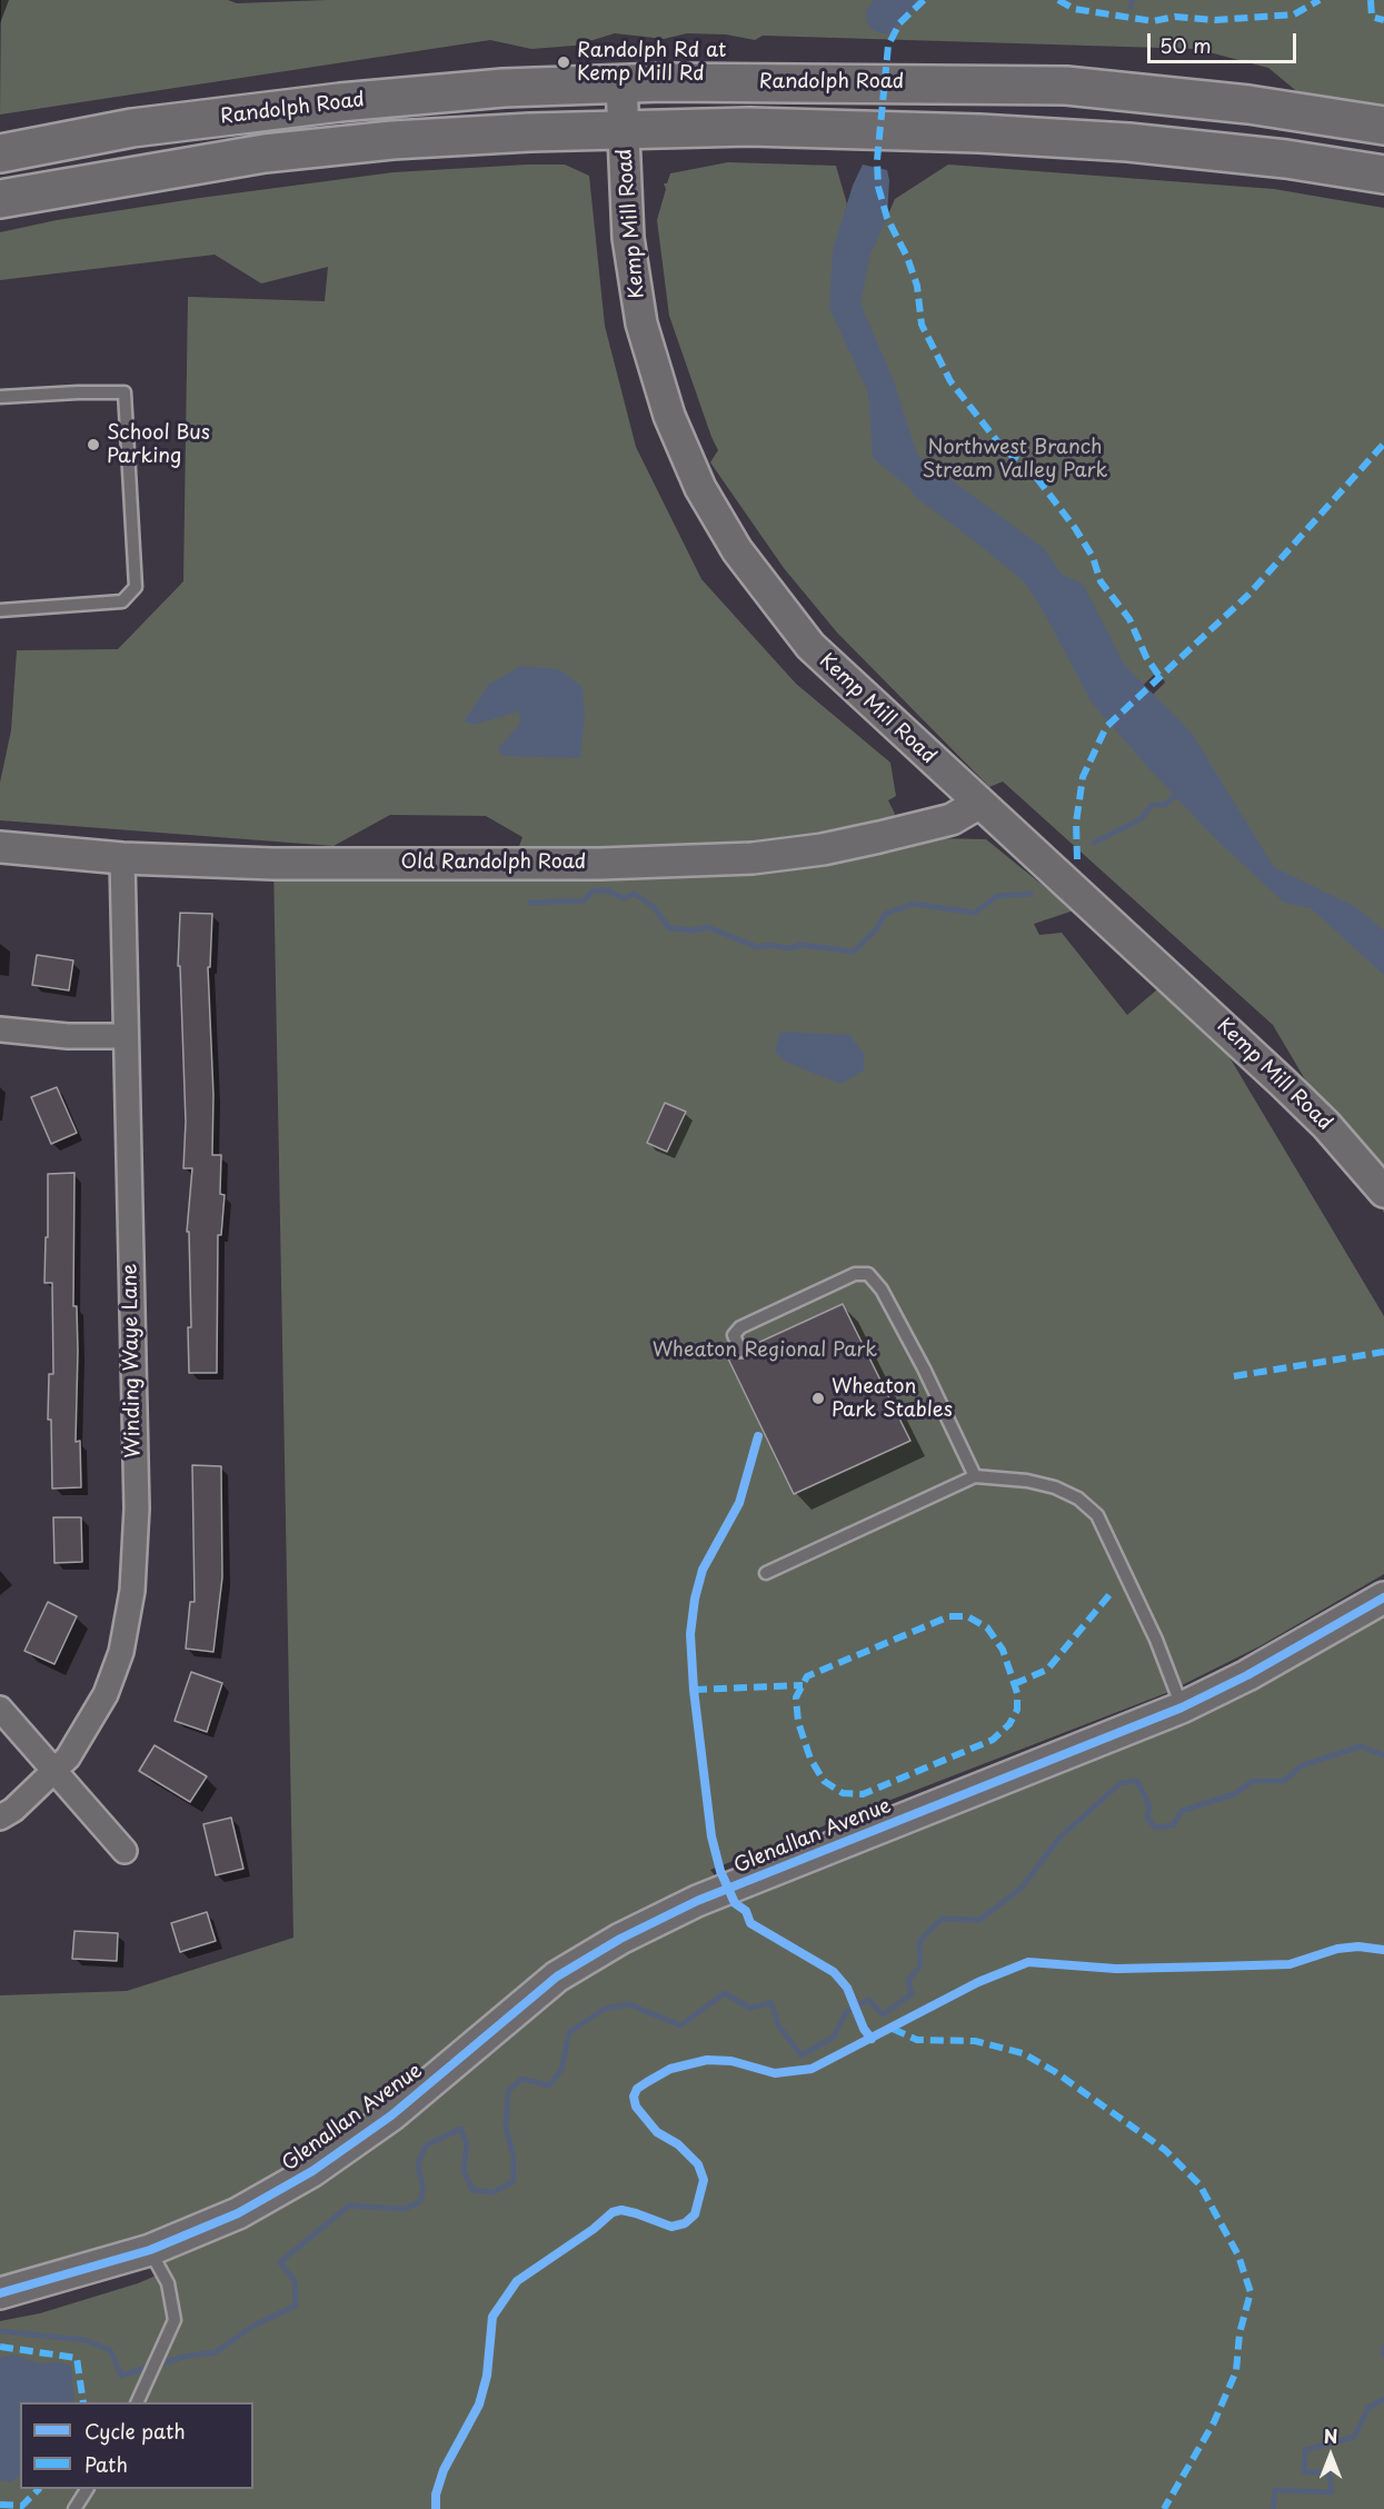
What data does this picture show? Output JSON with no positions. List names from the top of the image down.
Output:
{
  "streets": {
    "main road": ["Randolph Road"],
    "street": [
      "Kemp Mill Road",
      "Old Randolph Road",
      "Winding Waye Lane",
      "Glenallan Avenue"
    ]
  },
  "crossings": [
    ["Randolph Road", "Kemp Mill Road"],
    ["Kemp Mill Road", "Old Randolph Road"],
    ["Old Randolph Road", "Winding Waye Lane"]
  ],
  "parks": ["Northwest Branch Stream Valley Park", "Wheaton Regional Park"],
  "places": ["Randolph Rd at Kemp Mill Rd", "School Bus Parking", "Wheaton Park Stables"],
  "legend": ["Cycle path", "Path"],
  "scale_bar": "50 m",
  "north": "top"
}
